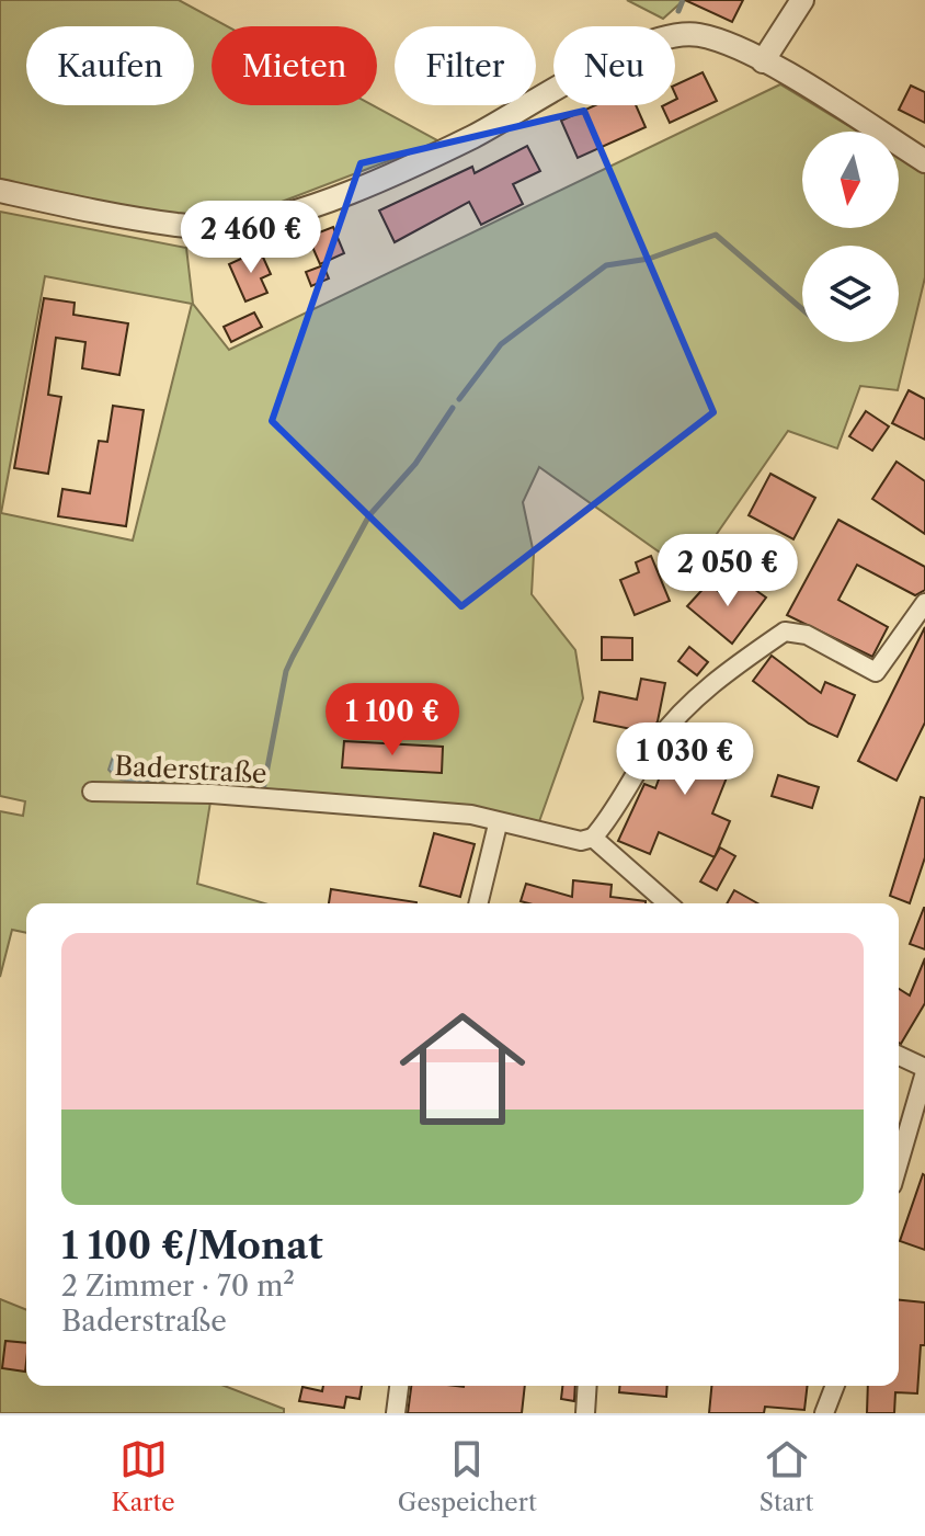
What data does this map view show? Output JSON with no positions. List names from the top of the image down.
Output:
{
  "streets": {
    "street": ["Baderstraße"]
  },
  "north": "bottom",
  "page": {
    "chip": [
      "Kaufen",
      "Mieten",
      "Filter",
      "Neu"
    ],
    "price": [
      "2 460 €",
      "2 050 €",
      "1 100 €",
      "1 030 €"
    ],
    "list": [
      {
        "name": "1 100 €/Monat",
        "note": "2 Zimmer · 70 m² · Baderstraße"
      }
    ],
    "tabs": ["Karte", "Gespeichert", "Start"]
  }
}
